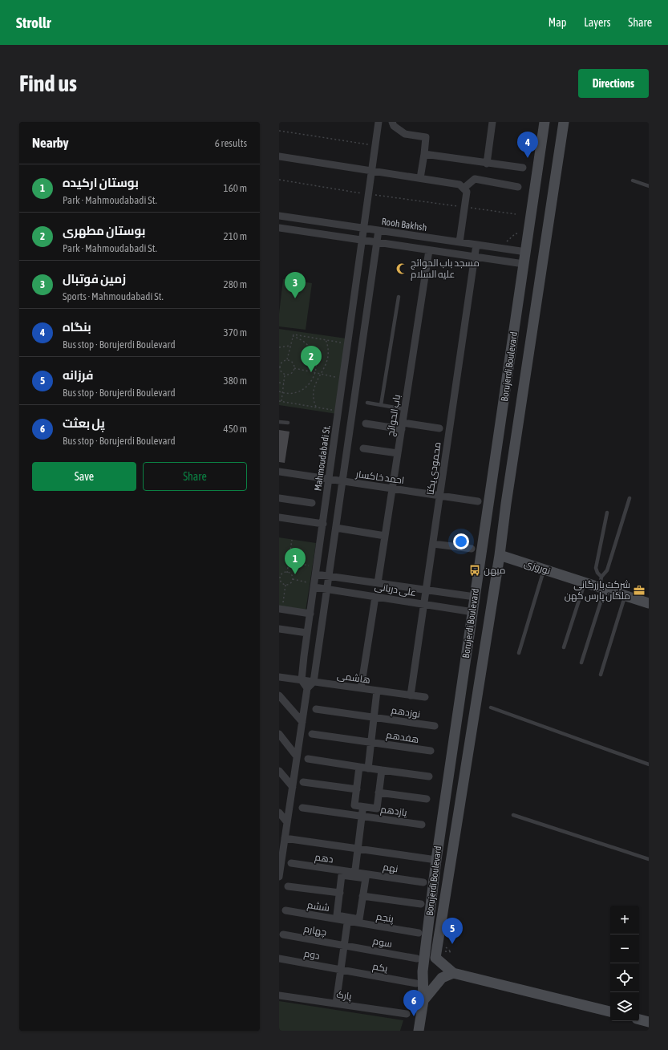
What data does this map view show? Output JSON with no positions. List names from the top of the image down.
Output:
{
  "streets": {
    "main road": ["Borujerdi Boulevard", "نوروزی"],
    "street": [
      "Rooh Bakhsh",
      "باب الحوائج",
      "Mahmoudabadi St.",
      "محمودی یکتا",
      "احمد خاکسار",
      "علی دریانی",
      "هاشمی",
      "نوزدهم",
      "هفدهم",
      "یازدهم",
      "دهم",
      "نهم",
      "ششم",
      "پنجم",
      "چهارم",
      "سوم",
      "دوم",
      "یکم",
      "پارک"
    ]
  },
  "crossings": [
    ["Rooh Bakhsh", "Borujerdi Boulevard"],
    ["Rooh Bakhsh", "Mahmoudabadi St."],
    ["Rooh Bakhsh", "محمودی یکتا"],
    ["Borujerdi Boulevard", "نوروزی"],
    ["Borujerdi Boulevard", "علی دریانی"],
    ["باب الحوائج", "احمد خاکسار"],
    ["Mahmoudabadi St.", "احمد خاکسار"],
    ["Mahmoudabadi St.", "علی دریانی"],
    ["Mahmoudabadi St.", "هاشمی"],
    ["محمودی یکتا", "احمد خاکسار"],
    ["محمودی یکتا", "علی دریانی"],
    ["محمودی یکتا", "هاشمی"],
    ["دهم", "نهم"],
    ["ششم", "پنجم"],
    ["چهارم", "سوم"],
    ["دوم", "یکم"]
  ],
  "places": {
    "mosque": ["مسجد باب الحوائج علیه السلام"],
    "bus stop": ["میهن"],
    "office": ["شرکت بازرگانی ملکان پارس کهن"]
  },
  "page": {
    "header": "Strollr",
    "nav": ["Map", "Layers", "Share"],
    "buttons": [
      "Directions",
      ["Save", "Share"]
    ],
    "title": "Find us",
    "heading": ["Nearby", "6 results"],
    "pins": [
      "4",
      "3",
      "2",
      "1",
      "5",
      "6"
    ],
    "list": [
      {
        "mark": "1",
        "name": "بوستان ارکیده",
        "note": "Park · Mahmoudabadi St.",
        "value": "160 m"
      },
      {
        "mark": "2",
        "name": "بوستان مطهری",
        "note": "Park · Mahmoudabadi St.",
        "value": "210 m"
      },
      {
        "mark": "3",
        "name": "زمین فوتبال",
        "note": "Sports · Mahmoudabadi St.",
        "value": "280 m"
      },
      {
        "mark": "4",
        "name": "بنگاه",
        "note": "Bus stop · Borujerdi Boulevard",
        "value": "370 m"
      },
      {
        "mark": "5",
        "name": "فرزانه",
        "note": "Bus stop · Borujerdi Boulevard",
        "value": "380 m"
      },
      {
        "mark": "6",
        "name": "پل بعثت",
        "note": "Bus stop · Borujerdi Boulevard",
        "value": "450 m"
      }
    ],
    "map_buttons": ["+", "−"]
  }
}
